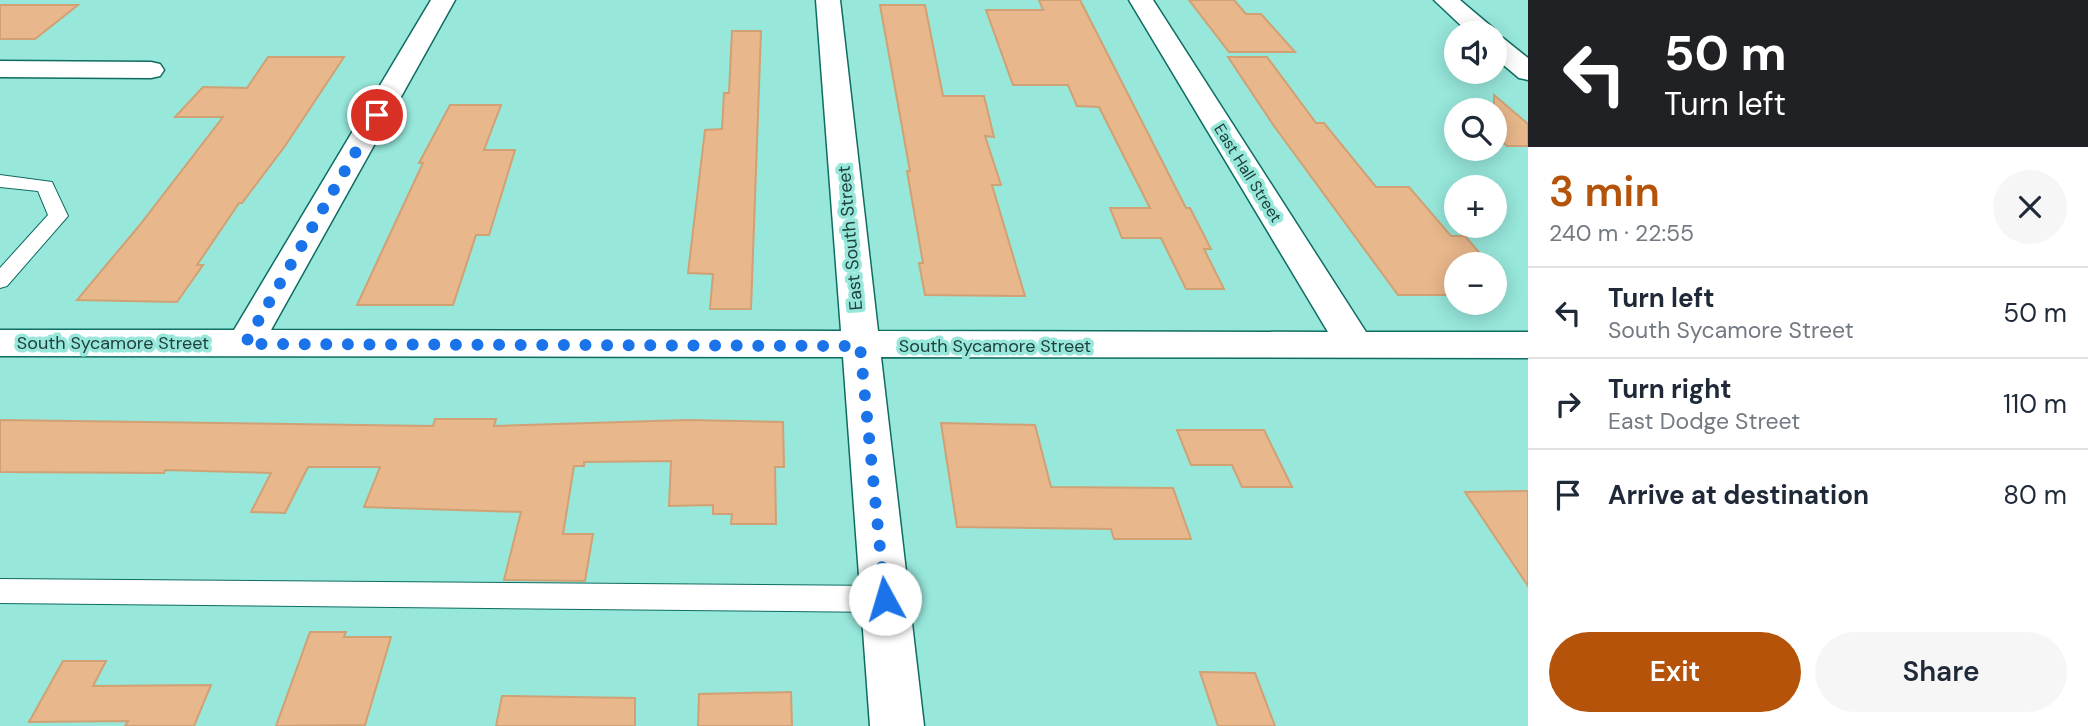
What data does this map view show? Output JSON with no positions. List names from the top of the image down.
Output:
{
  "streets": {
    "street": ["East Hall Street", "East South Street", "South Sycamore Street"]
  },
  "crossings": [
    ["East Hall Street", "South Sycamore Street"],
    ["East South Street", "South Sycamore Street"]
  ],
  "page": {
    "turn": ["50 m", "Turn left"],
    "map_buttons": ["+", "−"],
    "heading": ["3 min", "240 m · 22:55"],
    "list": [
      {
        "name": "Turn left",
        "note": "South Sycamore Street",
        "value": "50 m"
      },
      {
        "name": "Turn right",
        "note": "East Dodge Street",
        "value": "110 m"
      },
      {
        "name": "Arrive at destination",
        "value": "80 m"
      }
    ],
    "buttons": ["Exit", "Share"]
  }
}
